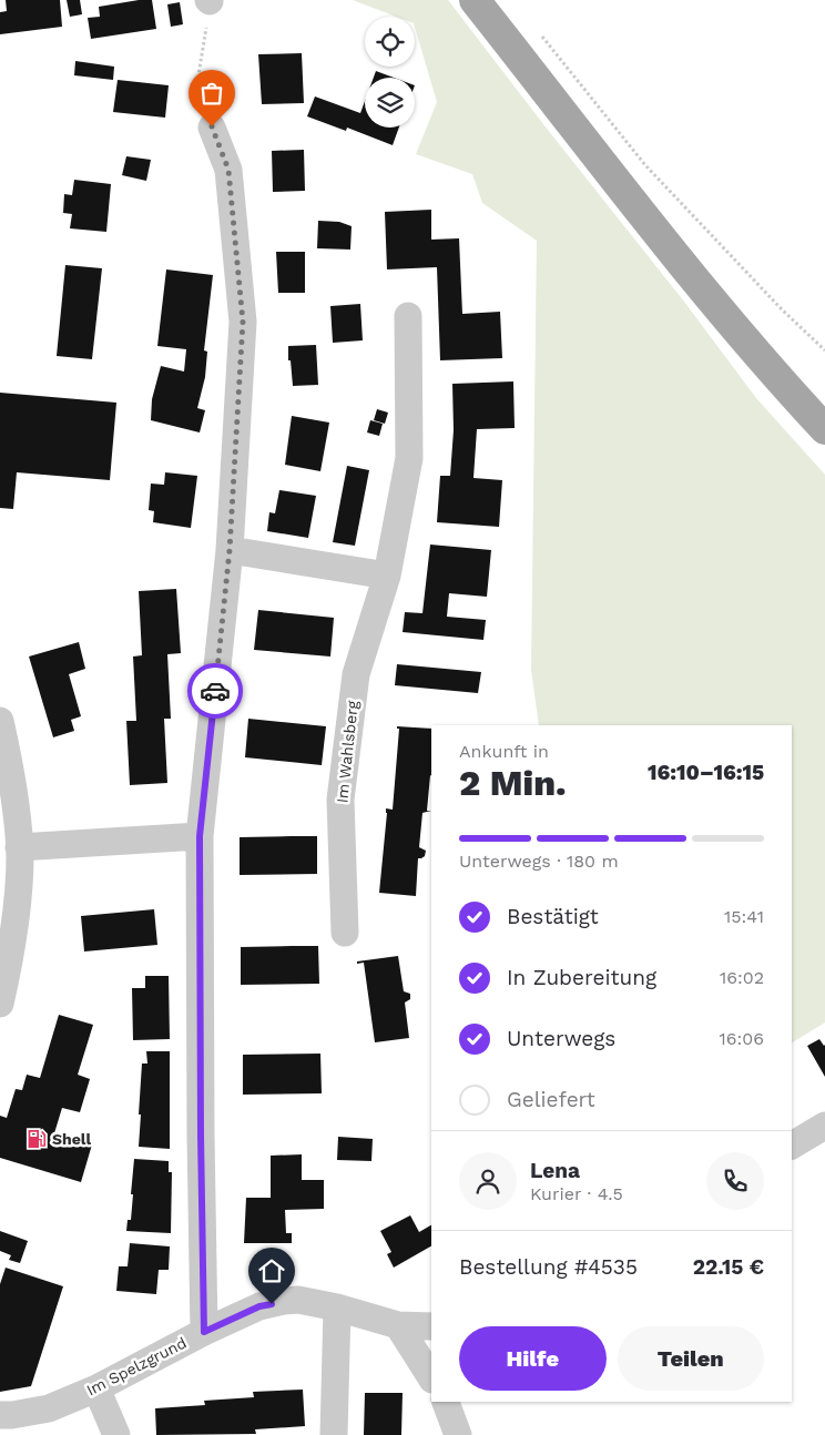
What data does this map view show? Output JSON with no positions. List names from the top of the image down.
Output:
{
  "streets": {
    "street": ["Im Wahlsberg", "Im Spelzgrund"]
  },
  "places": {
    "fuel station": ["Shell"]
  },
  "page": {
    "heading": ["2 Min.", "Ankunft in", "16:10–16:15"],
    "panel": [
      "Lena",
      "Kurier · 4.5",
      "Bestellung #4535",
      "22.15 €"
    ],
    "bar": "Unterwegs · 180 m",
    "list": [
      ["Bestätigt", "15:41"],
      ["In Zubereitung", "16:02"],
      ["Unterwegs", "16:06"],
      "Geliefert"
    ],
    "buttons": ["Hilfe", "Teilen"]
  }
}
